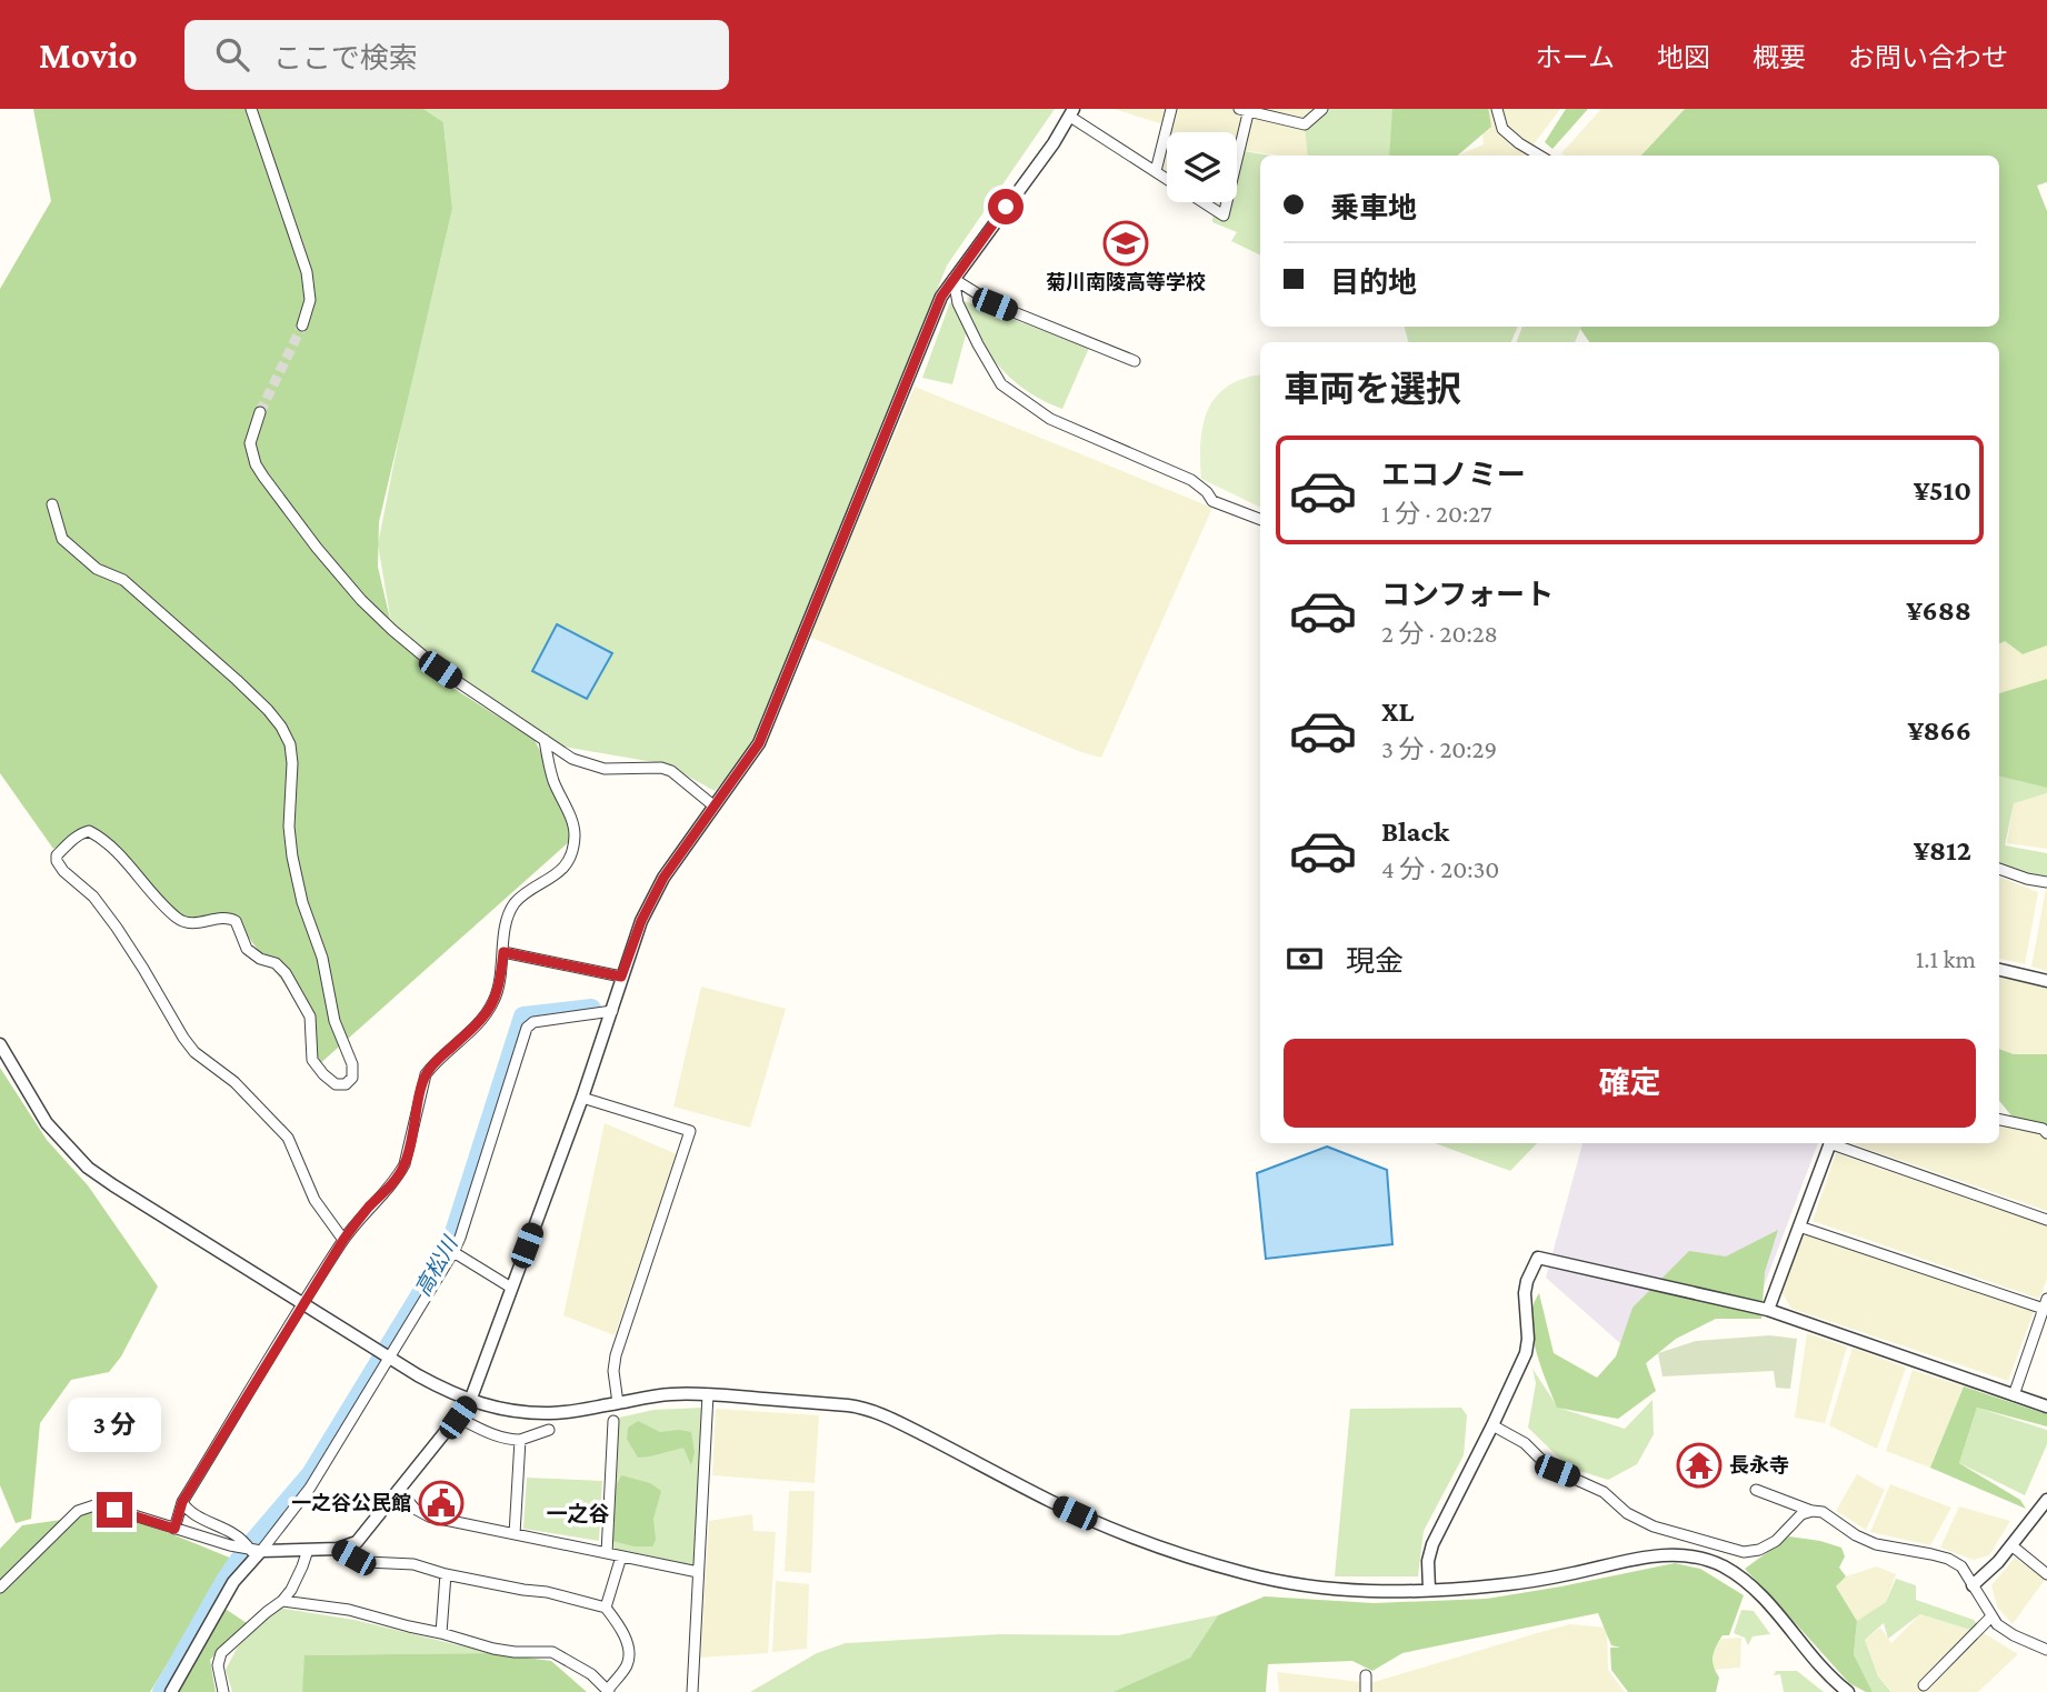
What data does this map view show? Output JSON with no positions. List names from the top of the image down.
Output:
{
  "districts": ["一之谷"],
  "water": ["高松川"],
  "places": {
    "school or university": ["菊川南陵高等学校"],
    "temple": ["長永寺"],
    "public building": ["一之谷公民館"]
  },
  "page": {
    "header": "Movio",
    "search": "ここで検索",
    "nav": [
      "ホーム",
      "地図",
      "概要",
      "お問い合わせ"
    ],
    "banner": ["乗車地", "目的地"],
    "heading": "車両を選択",
    "list": [
      {
        "name": "エコノミー",
        "note": "1 分 · 20:27",
        "value": "¥510"
      },
      {
        "name": "コンフォート",
        "note": "2 分 · 20:28",
        "value": "¥688"
      },
      {
        "name": "XL",
        "note": "3 分 · 20:29",
        "value": "¥866"
      },
      {
        "name": "Black",
        "note": "4 分 · 20:30",
        "value": "¥812"
      }
    ],
    "pay": ["現金", "1.1 km"],
    "buttons": "確定",
    "bubble": "3 分"
  }
}
